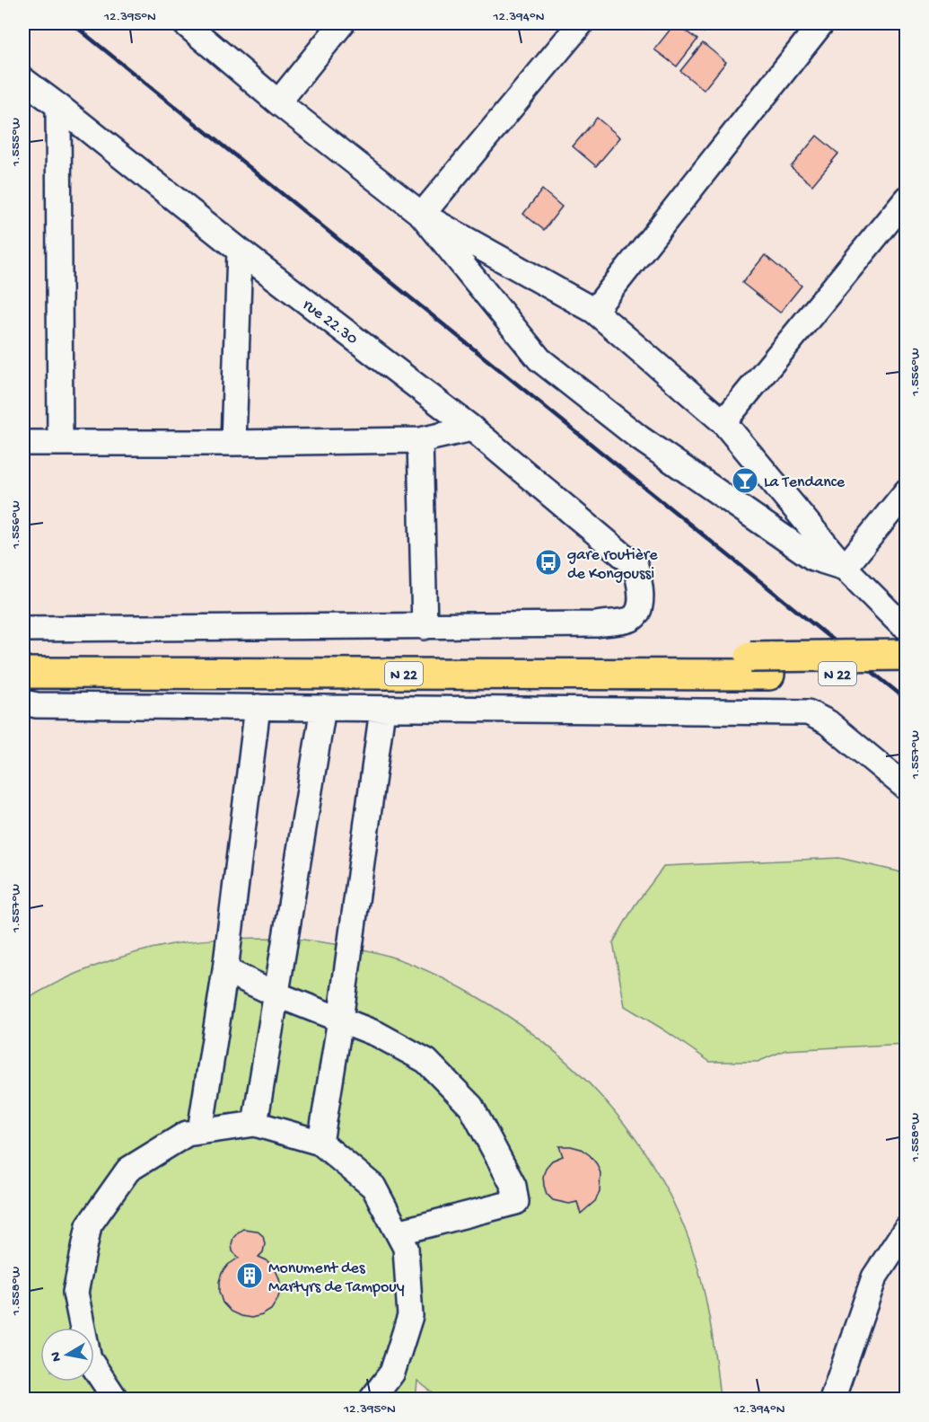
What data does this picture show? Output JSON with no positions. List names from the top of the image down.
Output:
{
  "streets": {
    "main road": ["N 22"],
    "street": ["rue 22.30"]
  },
  "places": {
    "bar": ["La Tendance"],
    "bus stop": ["gare routière de Kongoussi"],
    "building": ["Monument des Martyrs de Tampouy"]
  },
  "north": "left",
  "coordinates": [
    "12.395°N",
    "12.394°N",
    "1.555°W",
    "1.556°W",
    "1.557°W",
    "1.558°W"
  ]
}
